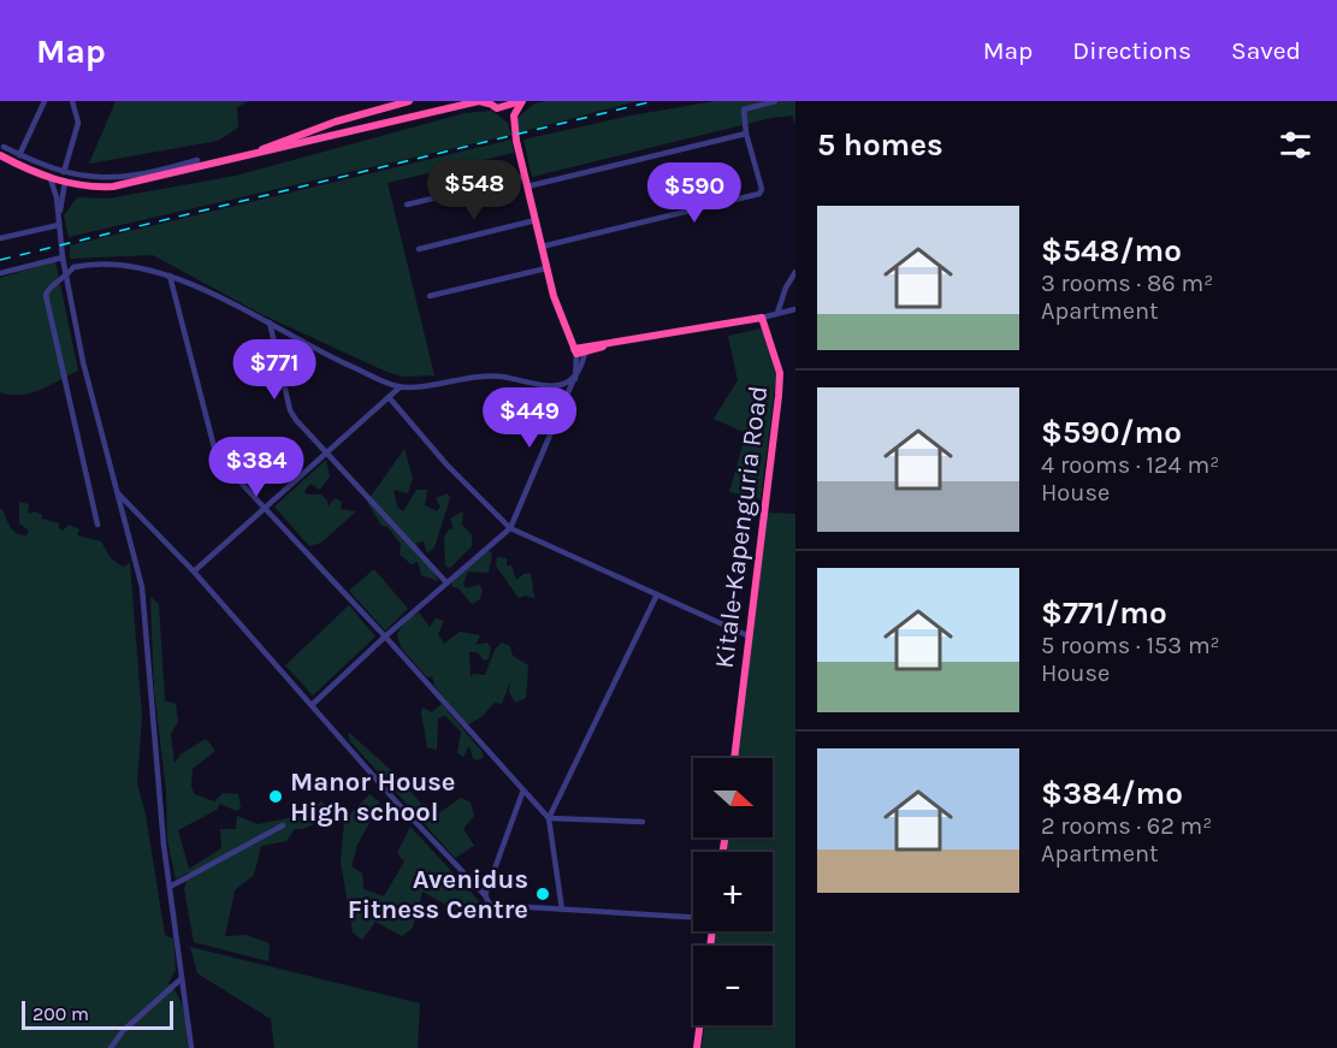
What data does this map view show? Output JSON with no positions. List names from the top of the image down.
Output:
{
  "streets": {
    "highway": ["Kitale-Kapenguria Road"]
  },
  "places": ["Manor House High school", "Avenidus Fitness Centre"],
  "scale_bar": "200 m",
  "north": "right",
  "page": {
    "header": "Map",
    "nav": ["Map", "Directions", "Saved"],
    "heading": "5 homes",
    "price": [
      "$548",
      "$590",
      "$771",
      "$449",
      "$384"
    ],
    "list": [
      {
        "name": "$548/mo",
        "note": "3 rooms · 86 m² · Apartment"
      },
      {
        "name": "$590/mo",
        "note": "4 rooms · 124 m² · House"
      },
      {
        "name": "$771/mo",
        "note": "5 rooms · 153 m² · House"
      },
      {
        "name": "$384/mo",
        "note": "2 rooms · 62 m² · Apartment"
      }
    ],
    "map_buttons": ["+", "−"],
    "scale": "200 m"
  }
}
